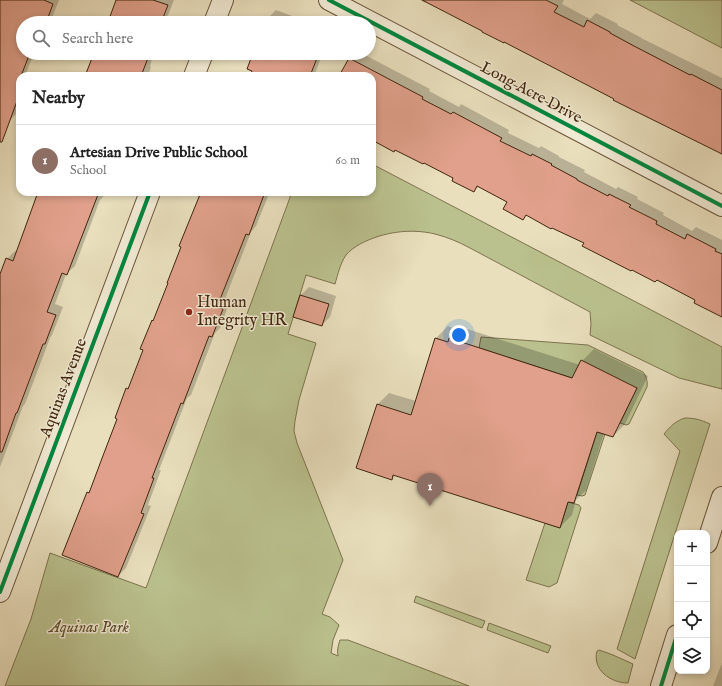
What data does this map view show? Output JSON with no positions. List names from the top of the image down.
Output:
{
  "streets": {
    "street": ["Long Acre Drive", "Aquinas Avenue"]
  },
  "parks": ["Aquinas Park"],
  "places": ["Human Integrity HR"],
  "page": {
    "search": "Search here",
    "heading": "Nearby",
    "list": [
      {
        "mark": "1",
        "name": "Artesian Drive Public School",
        "note": "School",
        "value": "60 m"
      }
    ],
    "pins": "1",
    "map_buttons": ["+", "−"]
  }
}
